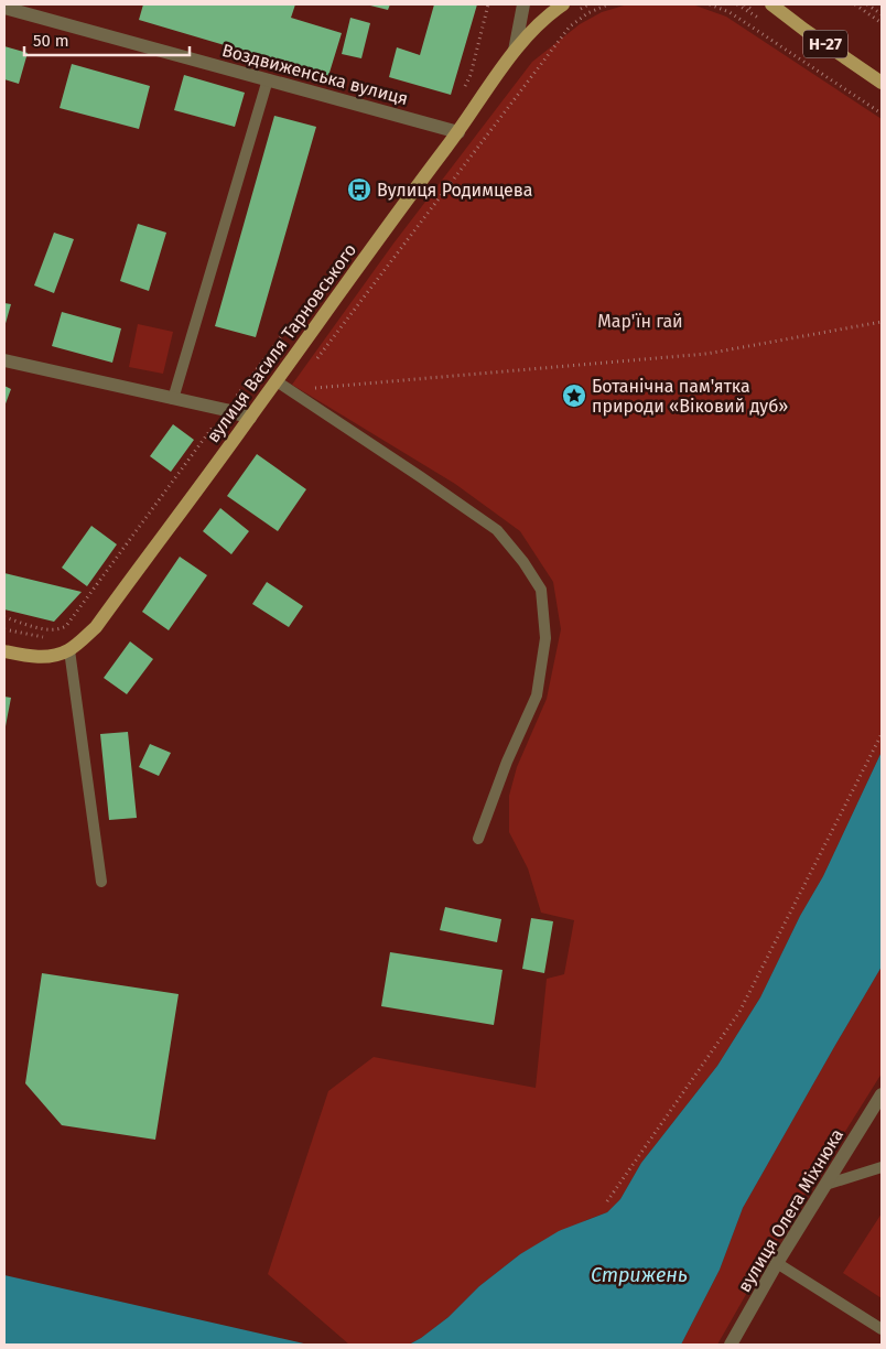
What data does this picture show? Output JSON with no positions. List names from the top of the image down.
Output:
{
  "streets": {
    "main road": ["Н-27", "вулиця Василя Тарновського"],
    "street": ["Воздвиженська вулиця", "вулиця Олега Міхнюка"]
  },
  "crossings": [
    ["Воздвиженська вулиця", "вулиця Василя Тарновського"]
  ],
  "water": ["Стрижень"],
  "parks": ["Мар'їн гай"],
  "places": {
    "bus stop": ["Вулиця Родимцева"],
    "place": ["Ботанічна пам'ятка природи «Віковий дуб»"]
  },
  "scale_bar": "50 m"
}
